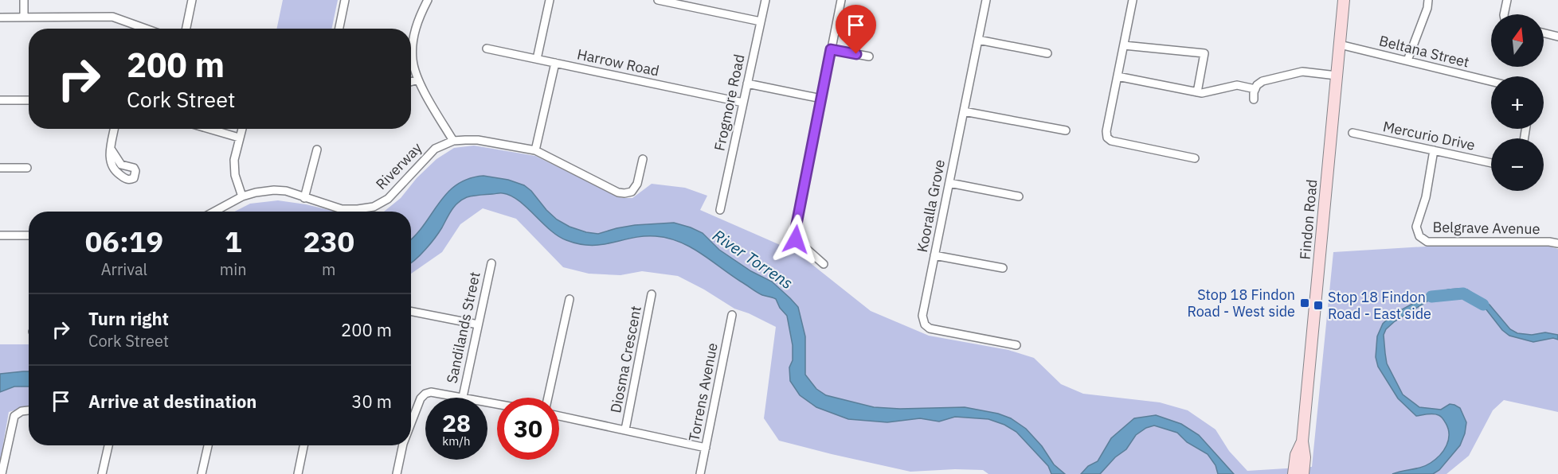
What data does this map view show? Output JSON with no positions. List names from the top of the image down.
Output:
{
  "streets": {
    "main road": ["Findon Road"],
    "street": [
      "Beltana Street",
      "Harrow Road",
      "Frogmore Road",
      "Mercurio Drive",
      "Riverway",
      "Kooralla Grove",
      "Belgrave Avenue",
      "Sandilands Street",
      "Diosma Crescent",
      "Torrens Avenue"
    ]
  },
  "crossings": [
    ["Beltana Street", "Findon Road"],
    ["Harrow Road", "Frogmore Road"],
    ["Mercurio Drive", "Belgrave Avenue"]
  ],
  "water": ["River Torrens"],
  "places": {
    "transit": ["Stop 18 Findon Road - West side", "Stop 18 Findon Road - East side"]
  },
  "north": "top",
  "page": {
    "map_buttons": ["+", "−"],
    "turn": ["200 m", "Cork Street"],
    "eta": [
      "06:19",
      "Arrival",
      "1",
      "min",
      "230",
      "m"
    ],
    "list": [
      {
        "name": "Turn right",
        "note": "Cork Street",
        "value": "200 m"
      },
      {
        "name": "Arrive at destination",
        "value": "30 m"
      }
    ],
    "speed": "28 km/h",
    "limit": "30"
  }
}
